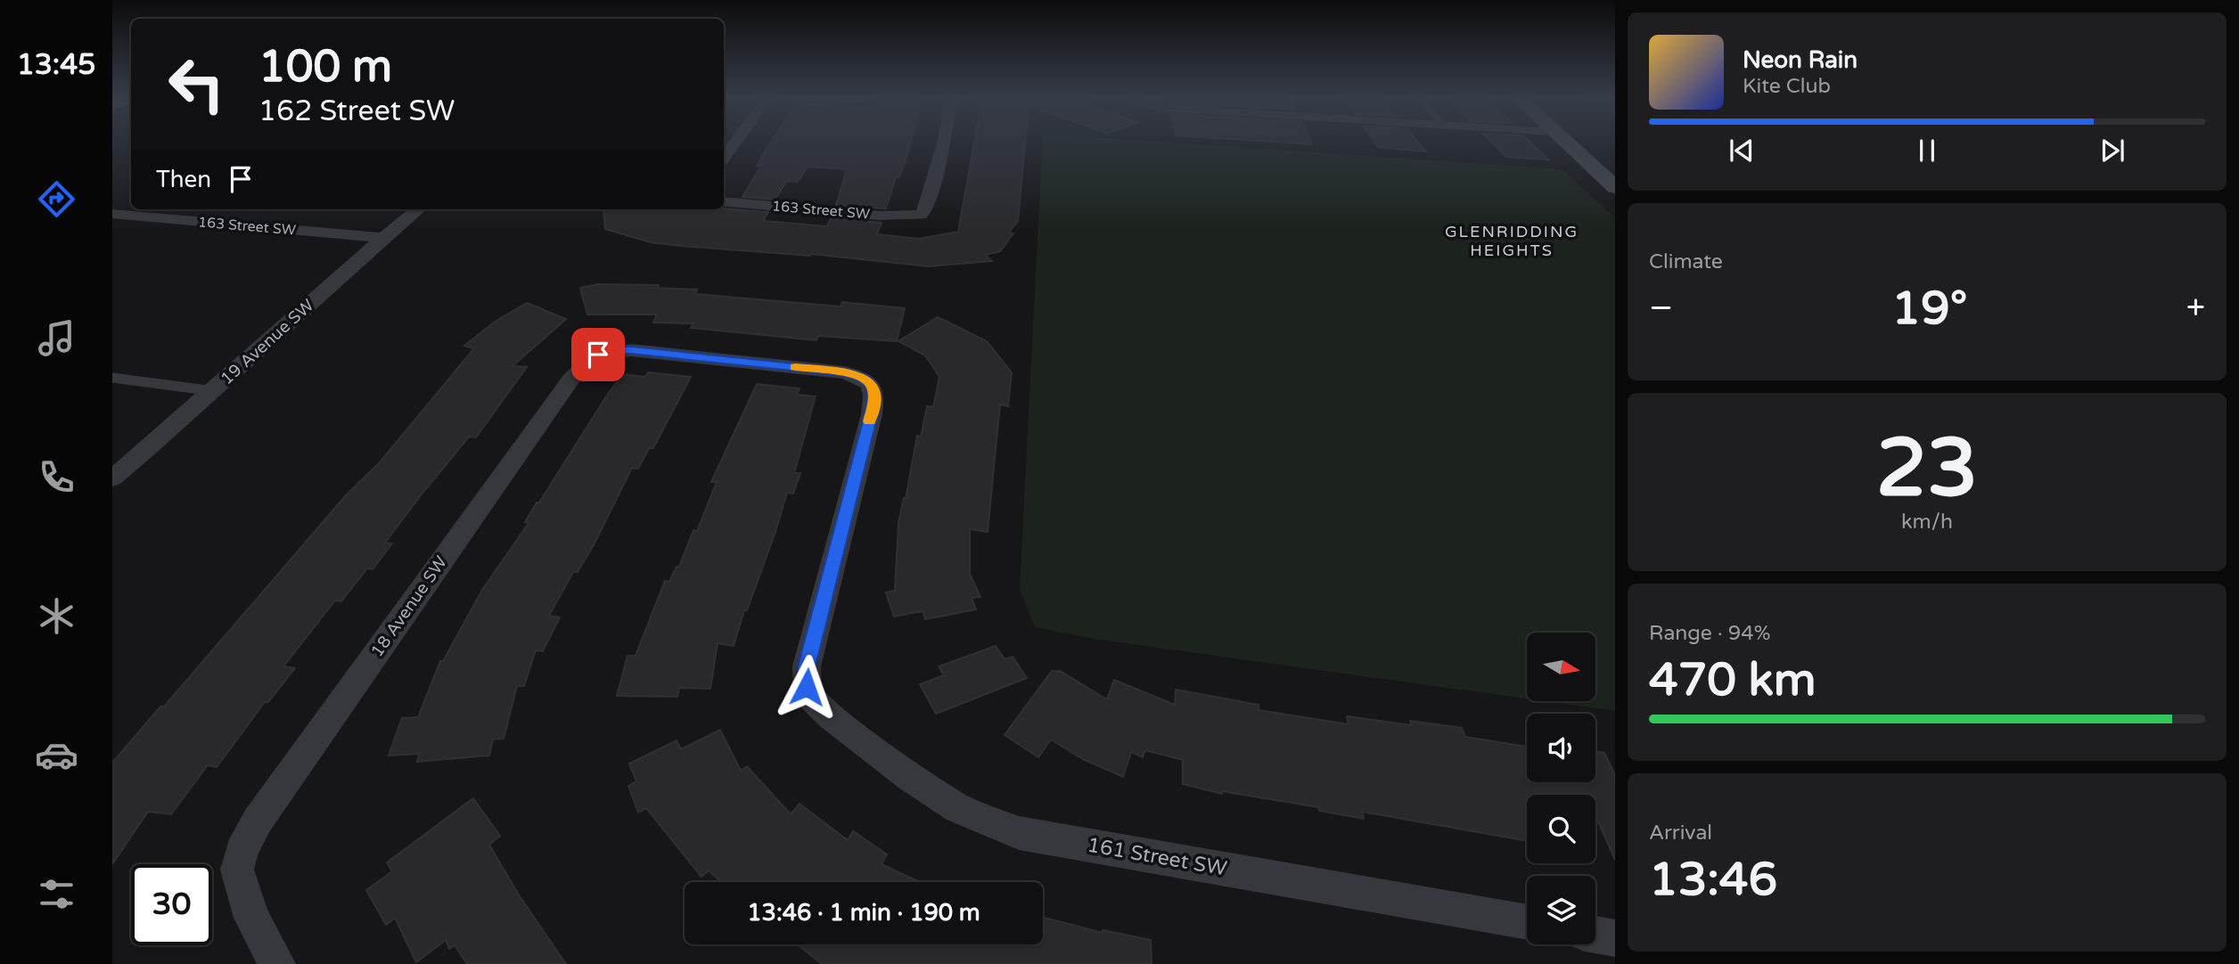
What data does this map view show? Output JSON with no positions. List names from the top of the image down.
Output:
{
  "streets": {
    "street": [
      "163 Street SW",
      "19 Avenue SW",
      "18 Avenue SW",
      "161 Street SW"
    ]
  },
  "crossings": [
    ["163 Street SW", "19 Avenue SW"]
  ],
  "districts": ["GLENRIDDING HEIGHTS"],
  "north": "right",
  "page": {
    "tabs": "13:45",
    "turn": ["100 m", "162 Street SW"],
    "song": ["Neon Rain", "Kite Club"],
    "then": "Then",
    "tile": [
      "Climate",
      ["23", "km/h"],
      ["Range · 94%", "470 km"],
      ["Arrival", "13:46"]
    ],
    "heat": ["−", "19°", "+"],
    "limit": "30",
    "trip": "13:46 · 1 min · 190 m"
  }
}
